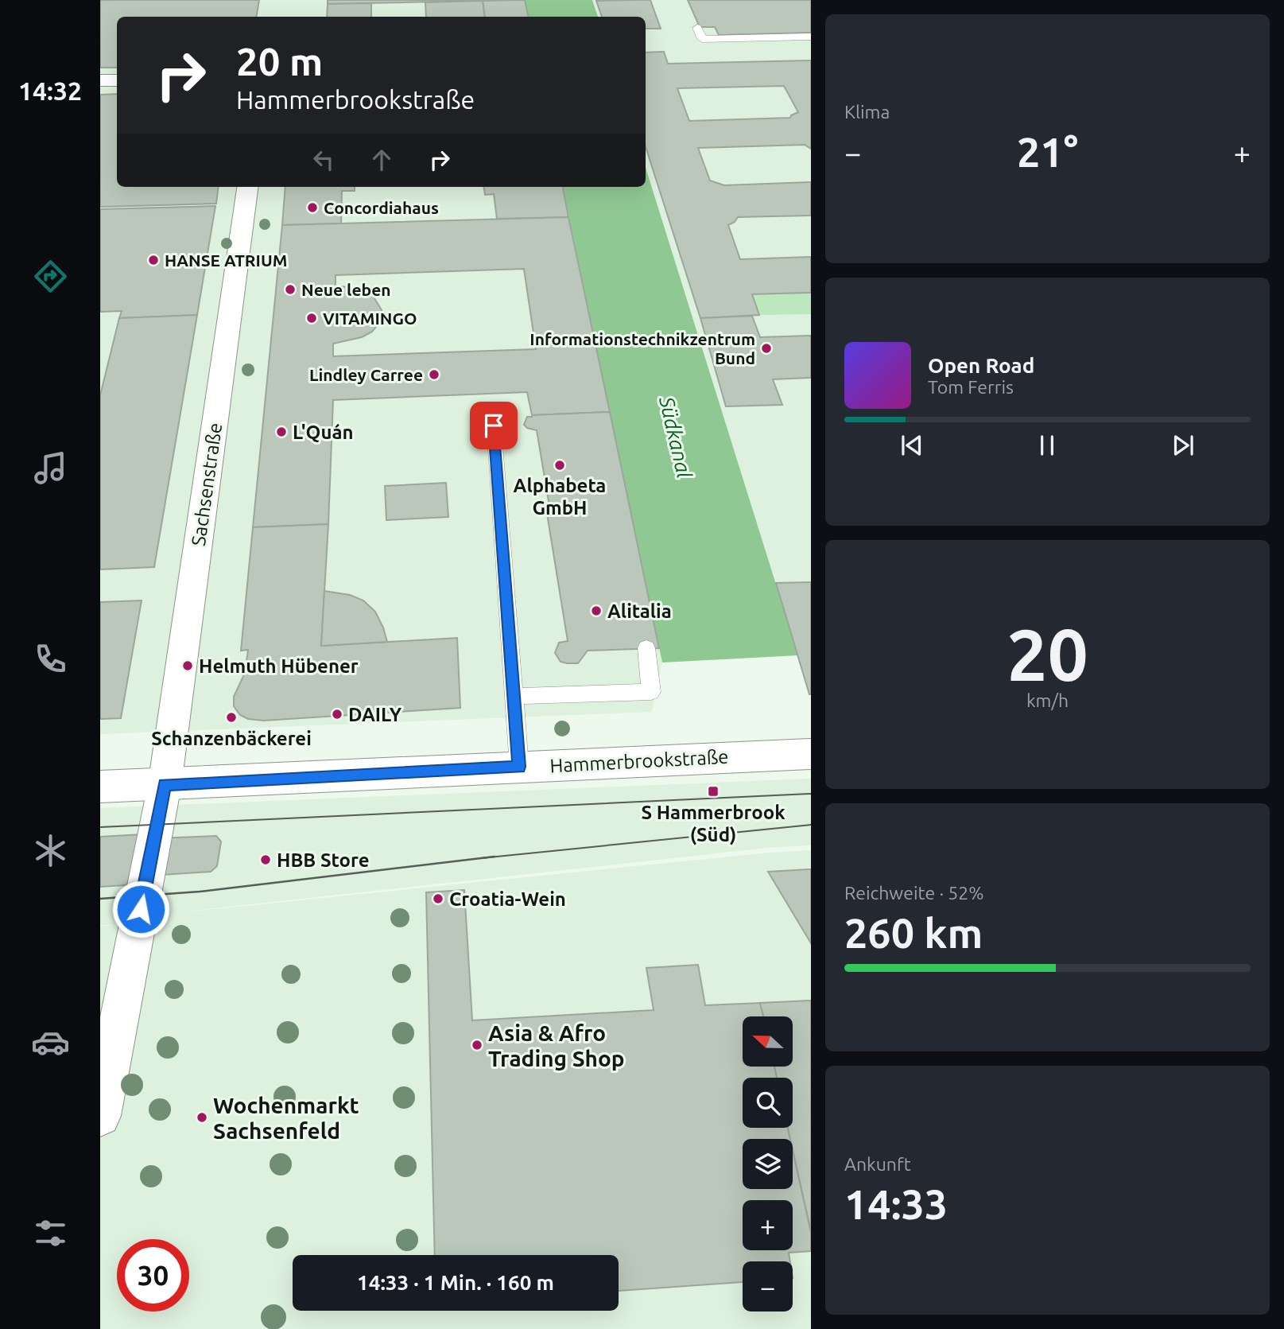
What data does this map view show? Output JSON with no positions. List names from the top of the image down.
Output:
{
  "streets": {
    "street": ["Sachsenstraße", "Hammerbrookstraße"]
  },
  "crossings": [
    ["Sachsenstraße", "Hammerbrookstraße"]
  ],
  "water": ["Südkanal"],
  "places": {
    "other": [
      "Concordiahaus",
      "HANSE ATRIUM",
      "Neue leben",
      "VITAMINGO",
      "Informationstechnikzentrum Bund",
      "Lindley Carree",
      "L'Quán",
      "Alphabeta GmbH",
      "Alitalia",
      "Helmuth Hübener",
      "DAILY",
      "Schanzenbäckerei",
      "HBB Store",
      "Croatia-Wein",
      "Asia & Afro Trading Shop",
      "Wochenmarkt Sachsenfeld"
    ],
    "transit": ["S Hammerbrook (Süd)"]
  },
  "north": "left",
  "page": {
    "tabs": "14:32",
    "tile": [
      "Klima",
      ["20", "km/h"],
      ["Reichweite · 52%", "260 km"],
      ["Ankunft", "14:33"]
    ],
    "turn": ["20 m", "Hammerbrookstraße"],
    "heat": ["−", "21°", "+"],
    "song": ["Open Road", "Tom Ferris"],
    "map_buttons": ["+", "−"],
    "limit": "30",
    "trip": "14:33 · 1 Min. · 160 m"
  }
}
